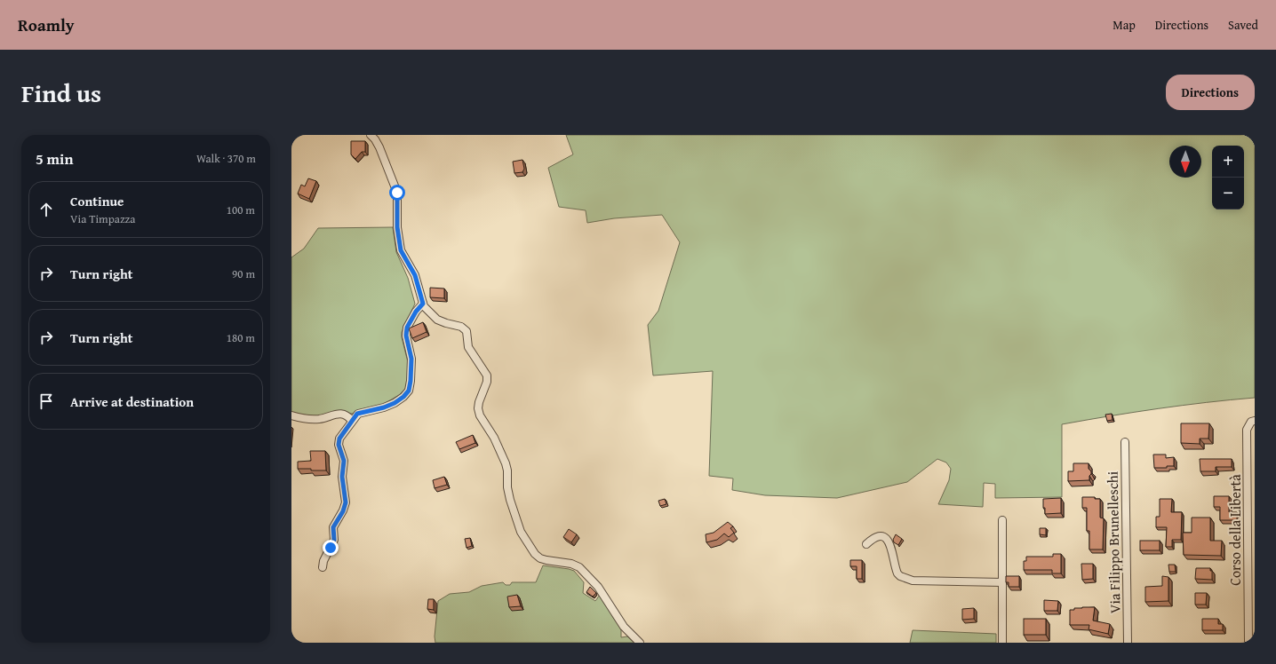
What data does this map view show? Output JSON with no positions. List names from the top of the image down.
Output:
{
  "streets": {
    "street": ["Corso della Libertà", "Via Filippo Brunelleschi"]
  },
  "north": "bottom",
  "page": {
    "header": "Roamly",
    "nav": ["Map", "Directions", "Saved"],
    "title": "Find us",
    "buttons": "Directions",
    "heading": ["5 min", "Walk · 370 m"],
    "map_buttons": ["+", "−"],
    "list": [
      ["Continue", "Via Timpazza", "100 m"],
      ["Turn right", "90 m"],
      ["Turn right", "180 m"],
      "Arrive at destination"
    ]
  }
}
